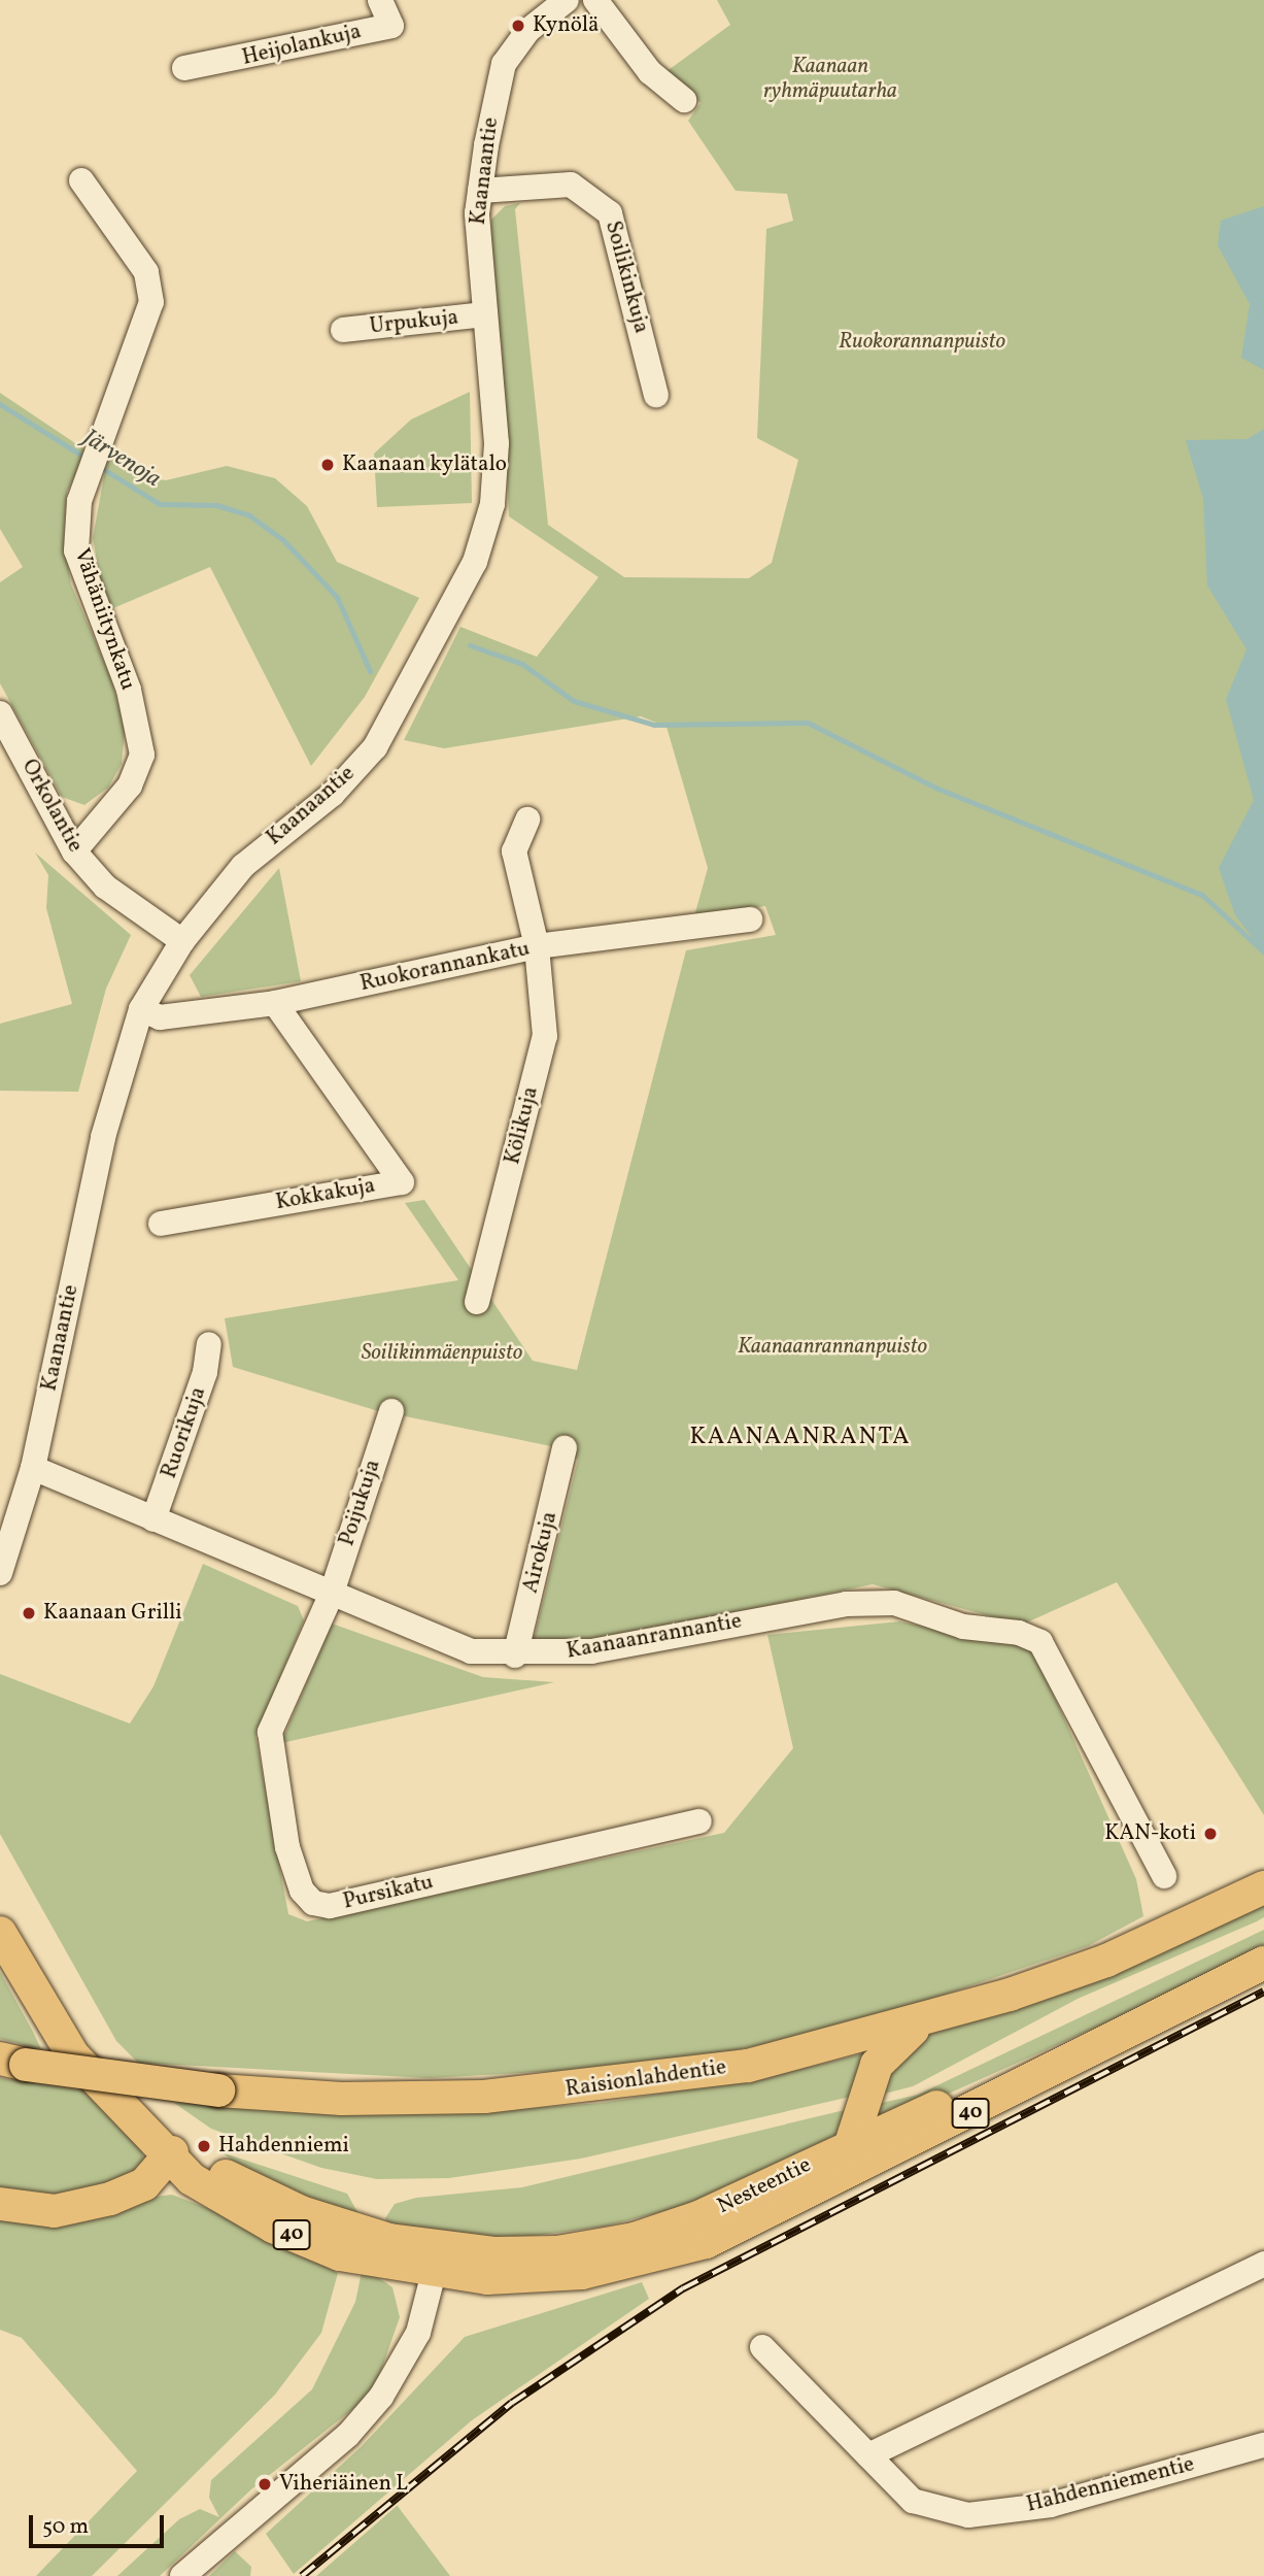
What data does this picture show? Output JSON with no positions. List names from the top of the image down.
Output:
{
  "streets": {
    "main road": ["Raisionlahdentie", "40", "Nesteentie"],
    "street": [
      "Heijolankuja",
      "Kaanaantie",
      "Soilikinkuja",
      "Urpukuja",
      "Vähäniitynkatu",
      "Orkolantie",
      "Ruokorannankatu",
      "Kölikuja",
      "Kokkakuja",
      "Ruorikuja",
      "Poijukuja",
      "Airokuja",
      "Kaanaanrannantie",
      "Pursikatu",
      "Hahdenniementie"
    ]
  },
  "crossings": [
    ["Kaanaantie", "Soilikinkuja"],
    ["Kaanaantie", "Urpukuja"],
    ["Kaanaantie", "Orkolantie"],
    ["Kaanaantie", "Ruokorannankatu"],
    ["Kaanaantie", "Kaanaanrannantie"],
    ["Vähäniitynkatu", "Orkolantie"],
    ["Ruokorannankatu", "Kölikuja"],
    ["Ruokorannankatu", "Kokkakuja"],
    ["Ruorikuja", "Kaanaanrannantie"],
    ["Poijukuja", "Kaanaanrannantie"],
    ["Poijukuja", "Pursikatu"],
    ["Airokuja", "Kaanaanrannantie"],
    ["Kaanaanrannantie", "Pursikatu"],
    ["40", "Nesteentie"]
  ],
  "districts": ["KAANAANRANTA"],
  "water": ["Järvenoja"],
  "parks": [
    "Kaanaan ryhmäpuutarha",
    "Ruokorannanpuisto",
    "Kaanaanrannanpuisto",
    "Soilikinmäenpuisto"
  ],
  "places": [
    "Kynölä",
    "Kaanaan kylätalo",
    "Kaanaan Grilli",
    "KAN-koti",
    "Hahdenniemi",
    "Viheriäinen L"
  ],
  "scale_bar": "50 m"
}
